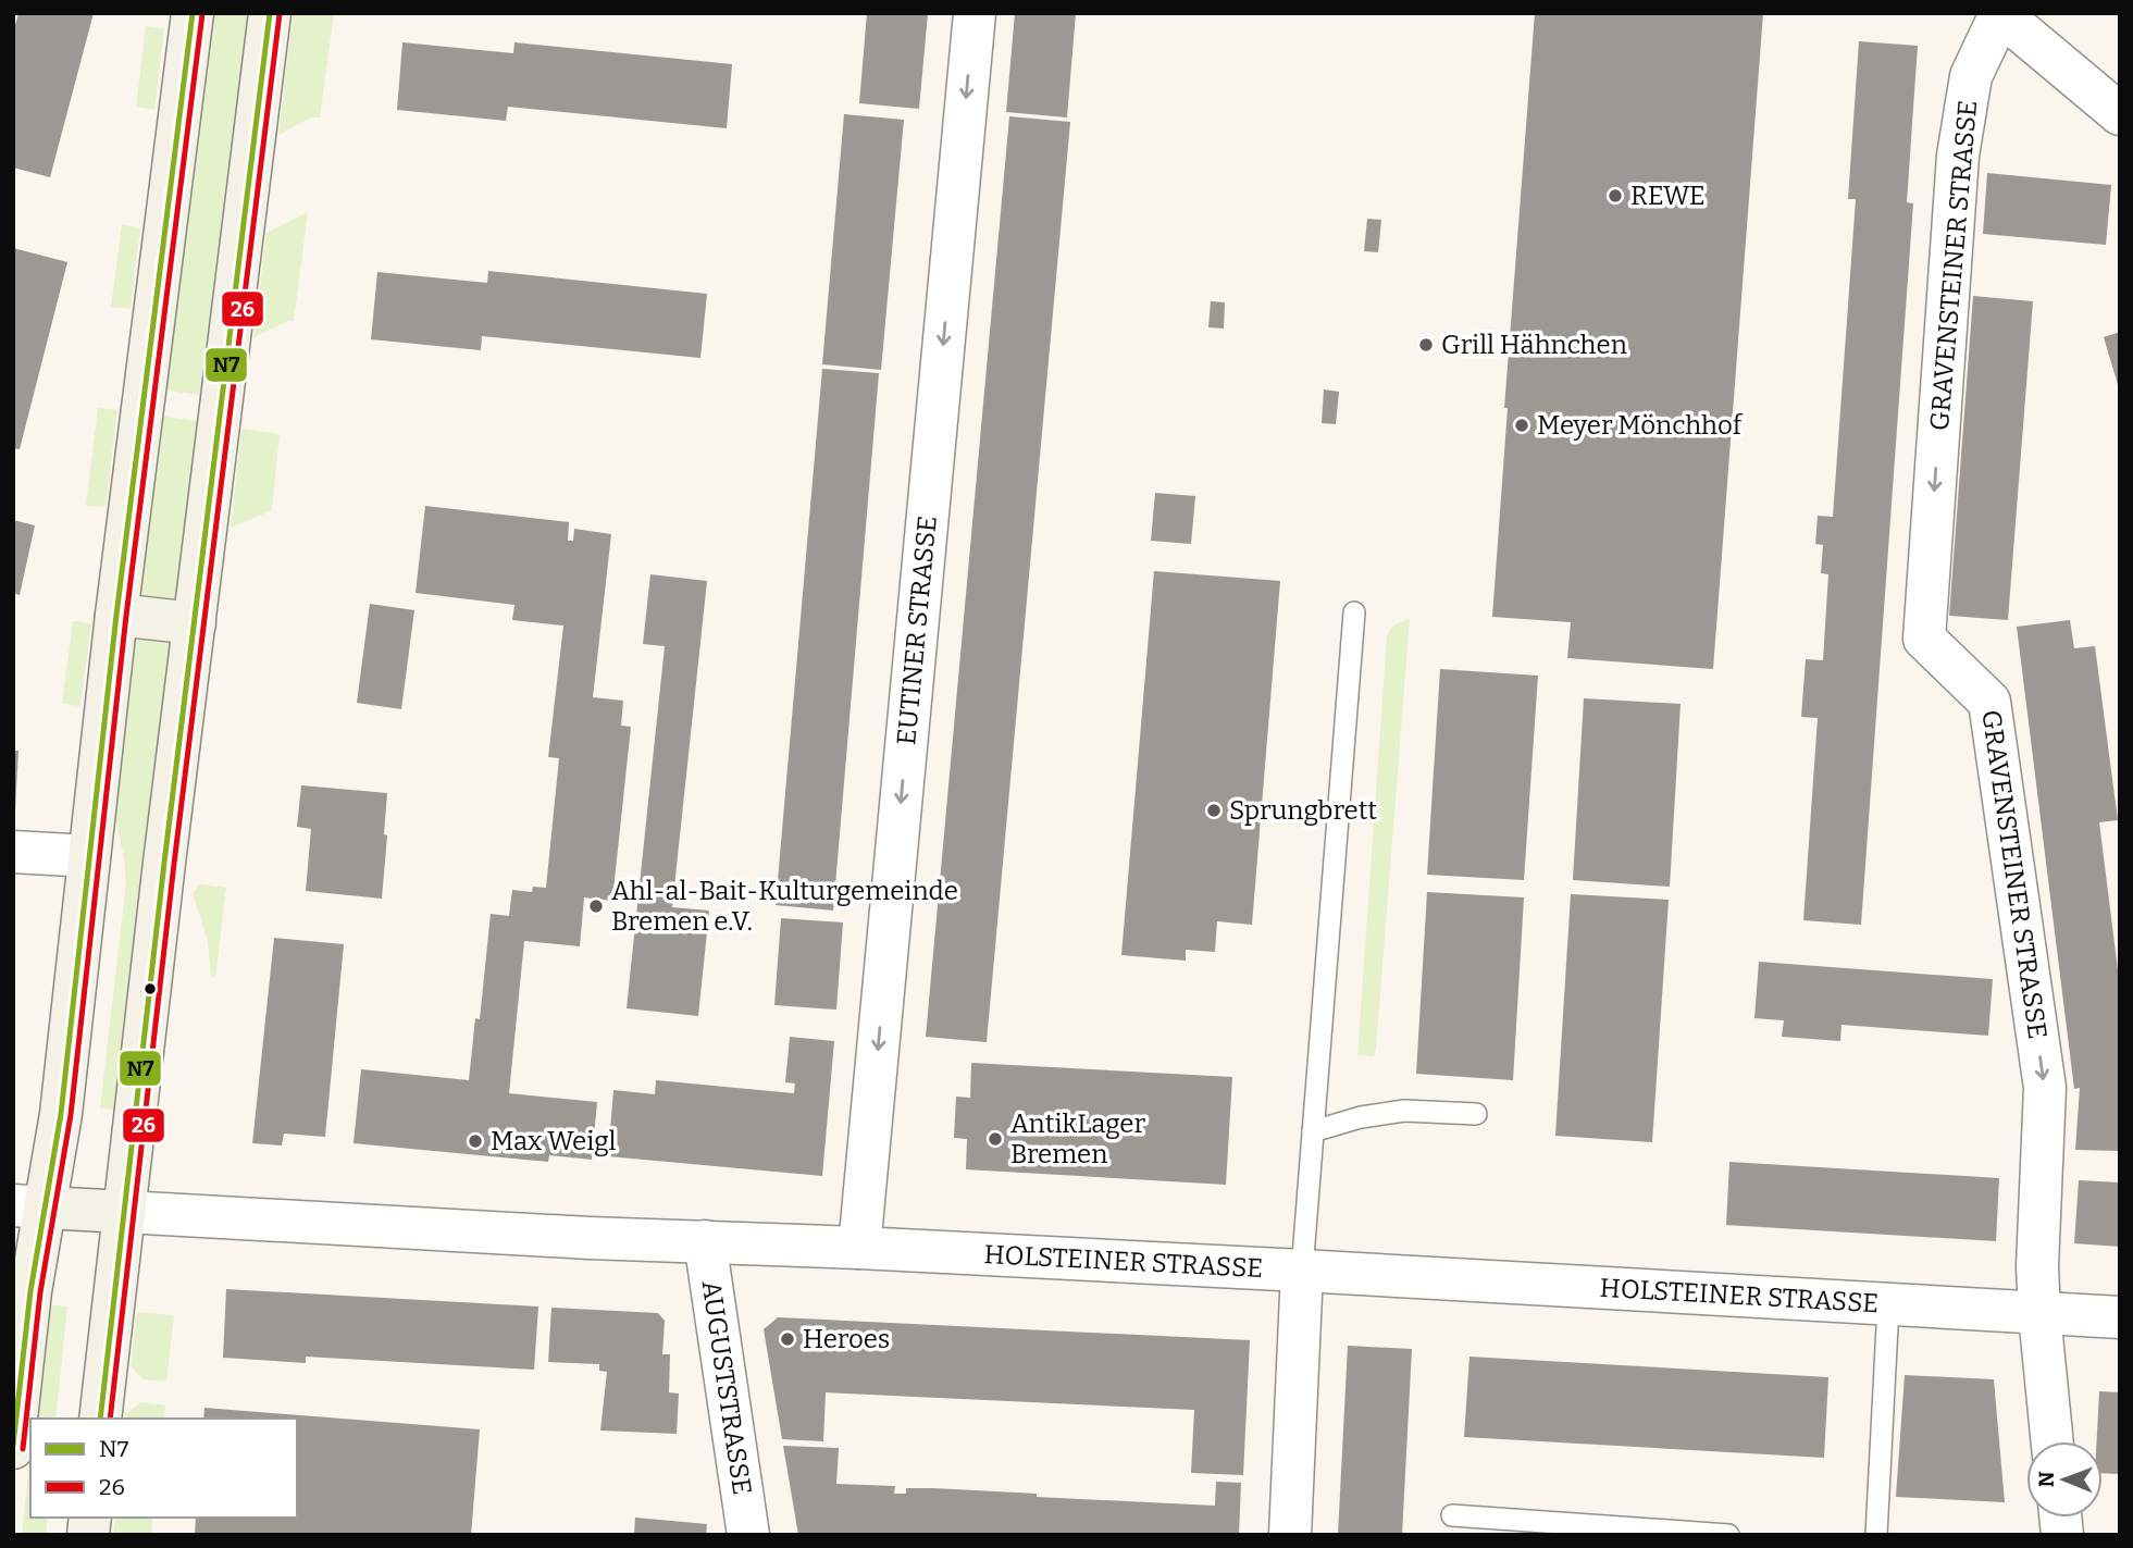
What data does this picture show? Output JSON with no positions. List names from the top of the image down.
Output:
{
  "streets": {
    "street": [
      "GRAVENSTEINER STRASSE",
      "EUTINER STRASSE",
      "HOLSTEINER STRASSE",
      "AUGUSTSTRASSE"
    ]
  },
  "crossings": [
    ["GRAVENSTEINER STRASSE", "HOLSTEINER STRASSE"],
    ["EUTINER STRASSE", "HOLSTEINER STRASSE"],
    ["HOLSTEINER STRASSE", "AUGUSTSTRASSE"]
  ],
  "one_way": ["GRAVENSTEINER STRASSE", "EUTINER STRASSE"],
  "places": [
    "REWE",
    "Grill Hähnchen",
    "Meyer Mönchhof",
    "Sprungbrett",
    "Ahl-al-Bait-Kulturgemeinde Bremen e.V.",
    "AntikLager Bremen",
    "Max Weigl",
    "Heroes"
  ],
  "lines": ["transit line N7", "transit line 26"],
  "legend": ["N7", "26"],
  "north": "left"
}
